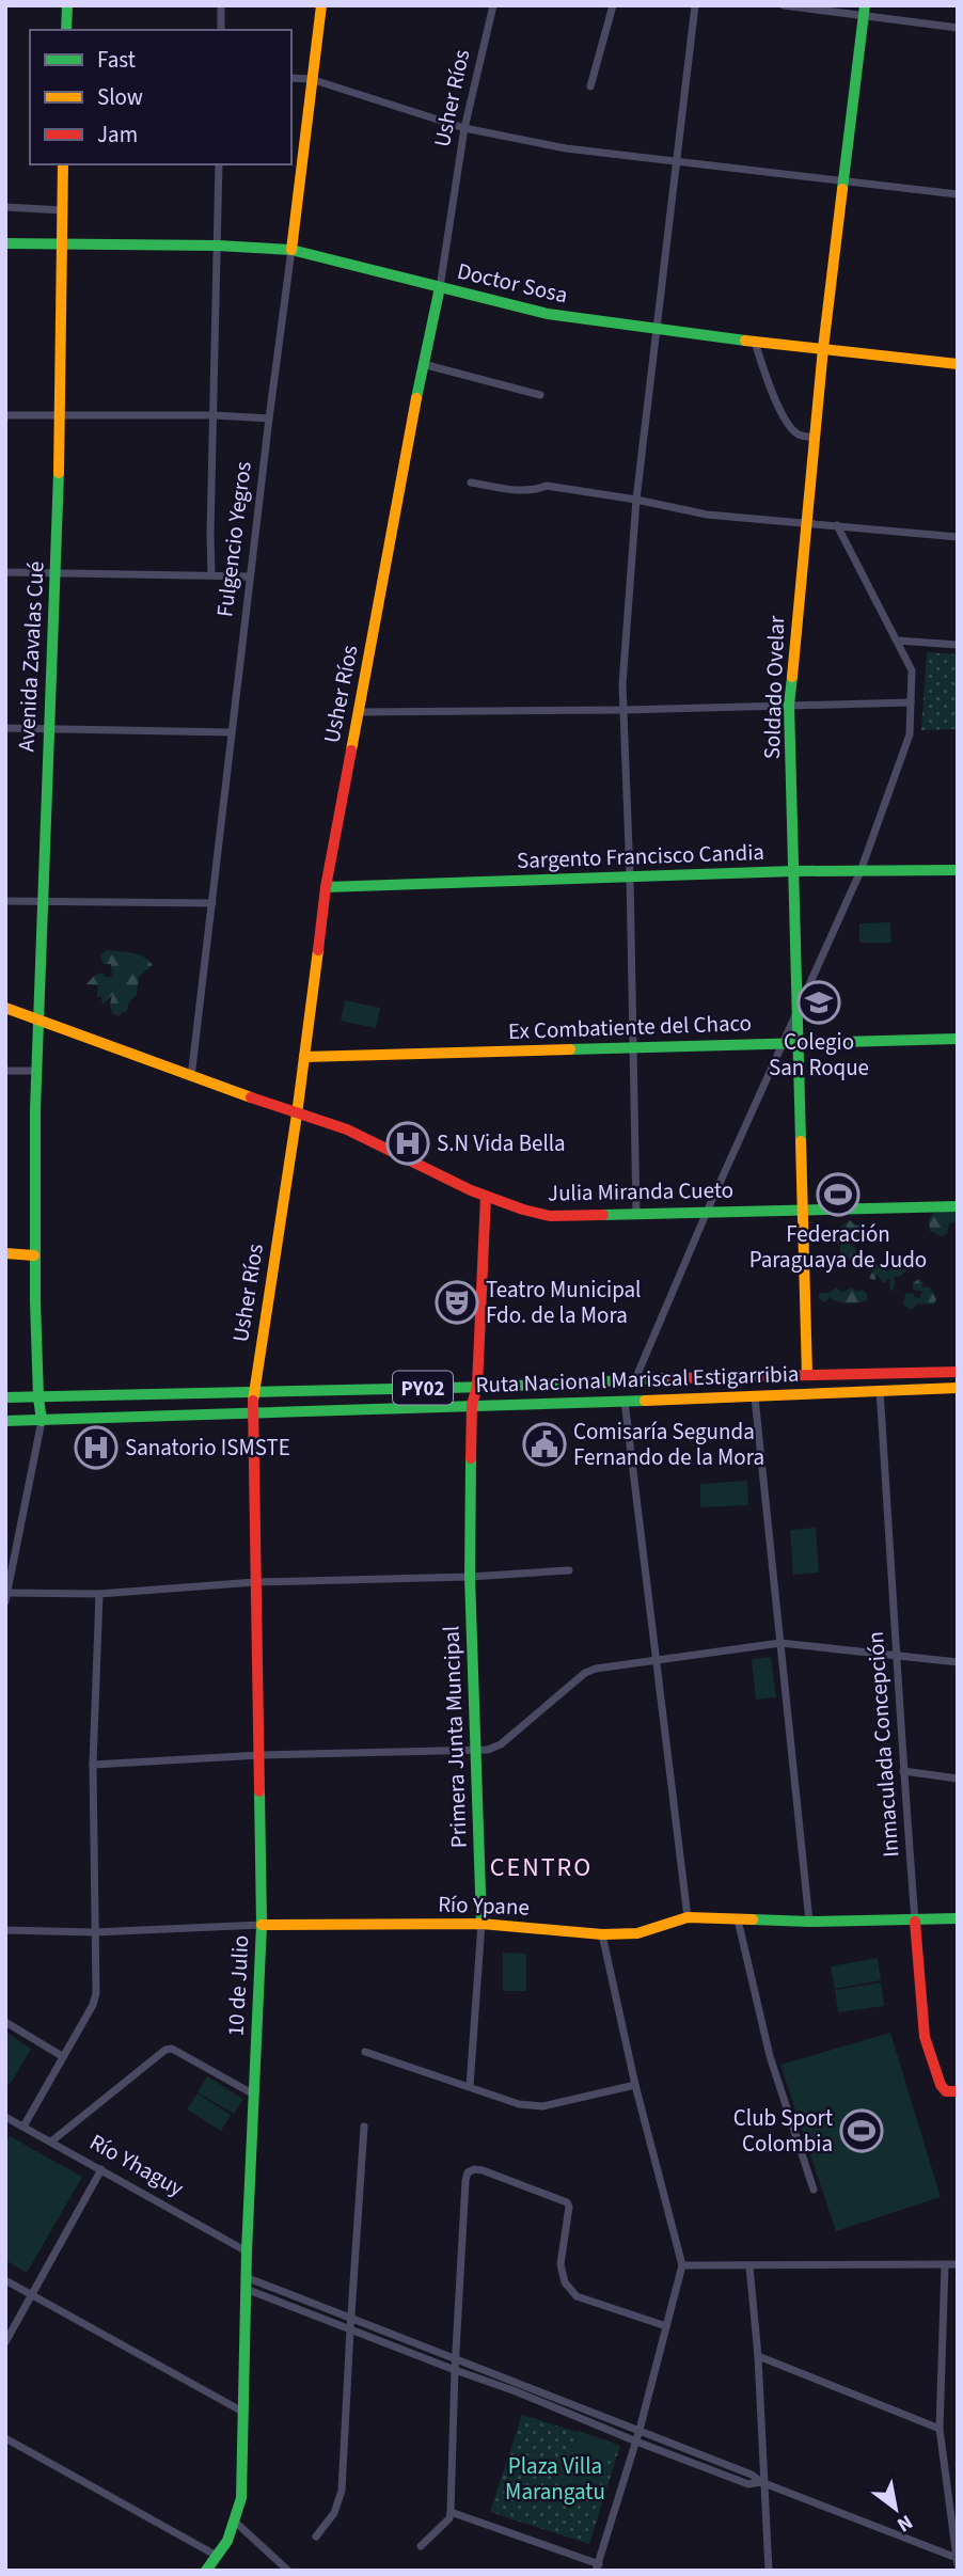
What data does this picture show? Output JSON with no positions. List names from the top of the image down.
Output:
{
  "streets": {
    "main road": [
      "Usher Ríos",
      "Doctor Sosa",
      "Fulgencio Yegros",
      "Avenida Zavalas Cué",
      "Soldado Ovelar",
      "Sargento Francisco Candia",
      "Ex Combatiente del Chaco",
      "Julia Miranda Cueto",
      "Ruta Nacional Mariscal Estigarribia",
      "PY02",
      "Primera Junta Muncipal",
      "Inmaculada Concepción",
      "Río Ypane",
      "10 de Julio"
    ],
    "street": ["Río Yhaguy"]
  },
  "crossings": [
    ["Usher Ríos", "Doctor Sosa"],
    ["Usher Ríos", "Sargento Francisco Candia"],
    ["Usher Ríos", "Ex Combatiente del Chaco"],
    ["Usher Ríos", "Julia Miranda Cueto"],
    ["Usher Ríos", "Ruta Nacional Mariscal Estigarribia"],
    ["Usher Ríos", "10 de Julio"],
    ["Doctor Sosa", "Fulgencio Yegros"],
    ["Doctor Sosa", "Avenida Zavalas Cué"],
    ["Doctor Sosa", "Soldado Ovelar"],
    ["Fulgencio Yegros", "Julia Miranda Cueto"],
    ["Avenida Zavalas Cué", "Julia Miranda Cueto"],
    ["Avenida Zavalas Cué", "Ruta Nacional Mariscal Estigarribia"],
    ["Soldado Ovelar", "Sargento Francisco Candia"],
    ["Soldado Ovelar", "Ex Combatiente del Chaco"],
    ["Soldado Ovelar", "Julia Miranda Cueto"],
    ["Soldado Ovelar", "Ruta Nacional Mariscal Estigarribia"],
    ["Julia Miranda Cueto", "Primera Junta Muncipal"],
    ["Ruta Nacional Mariscal Estigarribia", "Primera Junta Muncipal"],
    ["Ruta Nacional Mariscal Estigarribia", "Inmaculada Concepción"],
    ["Ruta Nacional Mariscal Estigarribia", "10 de Julio"],
    ["Primera Junta Muncipal", "Río Ypane"],
    ["Inmaculada Concepción", "Río Ypane"],
    ["Río Ypane", "10 de Julio"],
    ["10 de Julio", "Río Yhaguy"]
  ],
  "districts": ["CENTRO"],
  "parks": ["Plaza Villa Marangatu"],
  "places": {
    "school or university": ["Colegio San Roque"],
    "hospital": ["S.N Vida Bella", "Sanatorio ISMSTE"],
    "sports": ["Federación Paraguaya de Judo", "Club Sport Colombia"],
    "theatre": ["Teatro Municipal Fdo. de la Mora"],
    "public building": ["Comisaría Segunda Fernando de la Mora"]
  },
  "legend": ["Fast", "Slow", "Jam"],
  "north": "bottom right"
}
